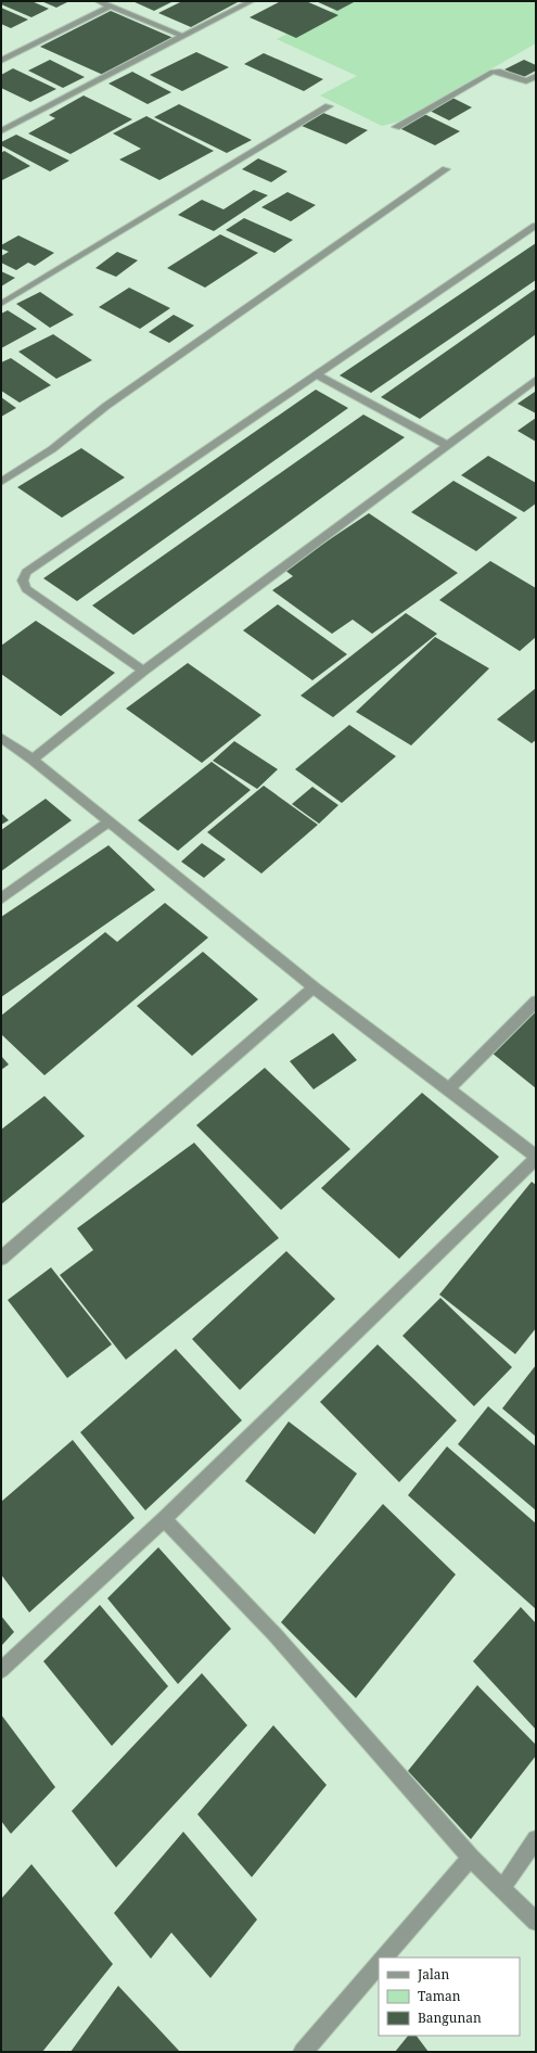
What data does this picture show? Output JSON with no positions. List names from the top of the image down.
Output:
{
  "legend": ["Jalan", "Taman", "Bangunan"]
}
